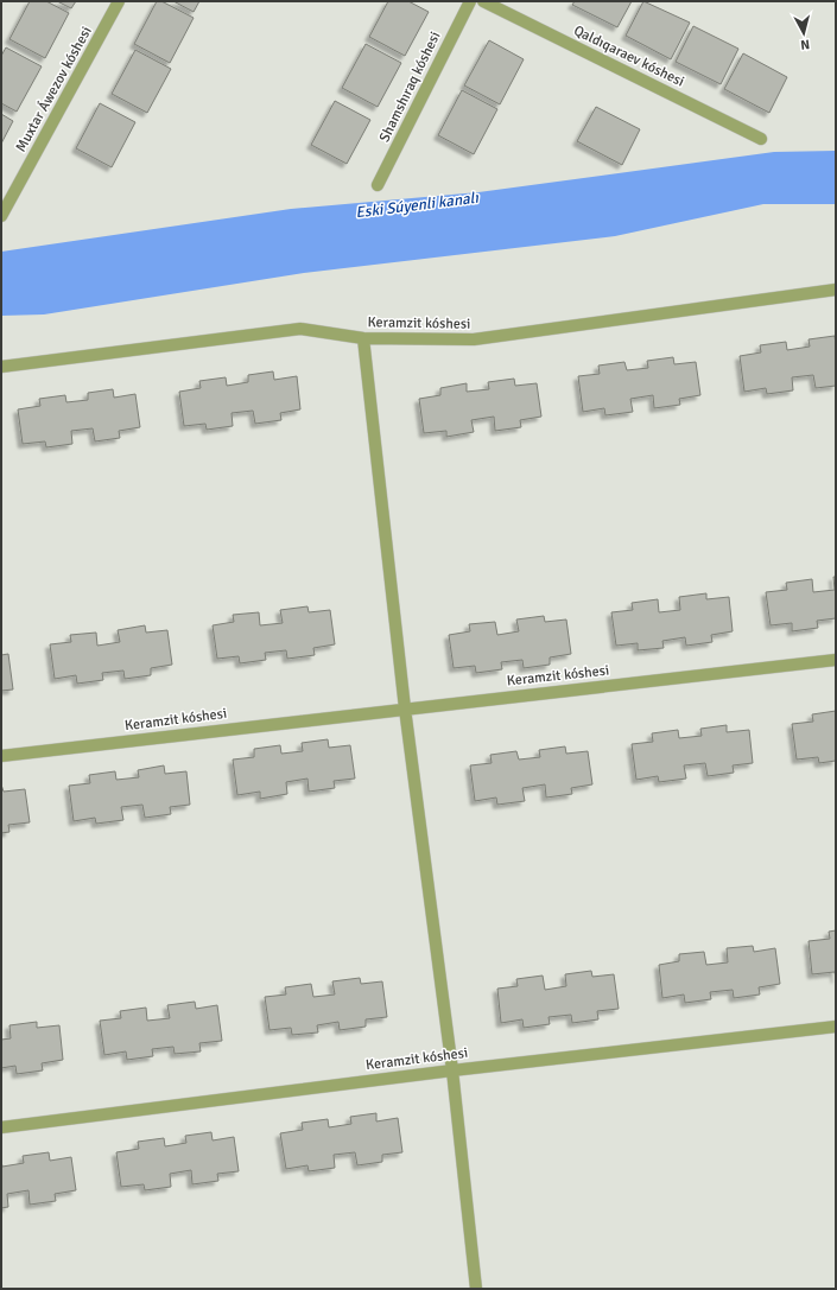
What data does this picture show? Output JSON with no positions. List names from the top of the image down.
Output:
{
  "streets": {
    "street": [
      "Qaldıqaraev kóshesi",
      "Shamshıraq kóshesi",
      "Muxtar Áwezov kóshesi",
      "Keramzit kóshesi"
    ]
  },
  "water": ["Eski Súyenli kanalı"],
  "north": "bottom"
}
